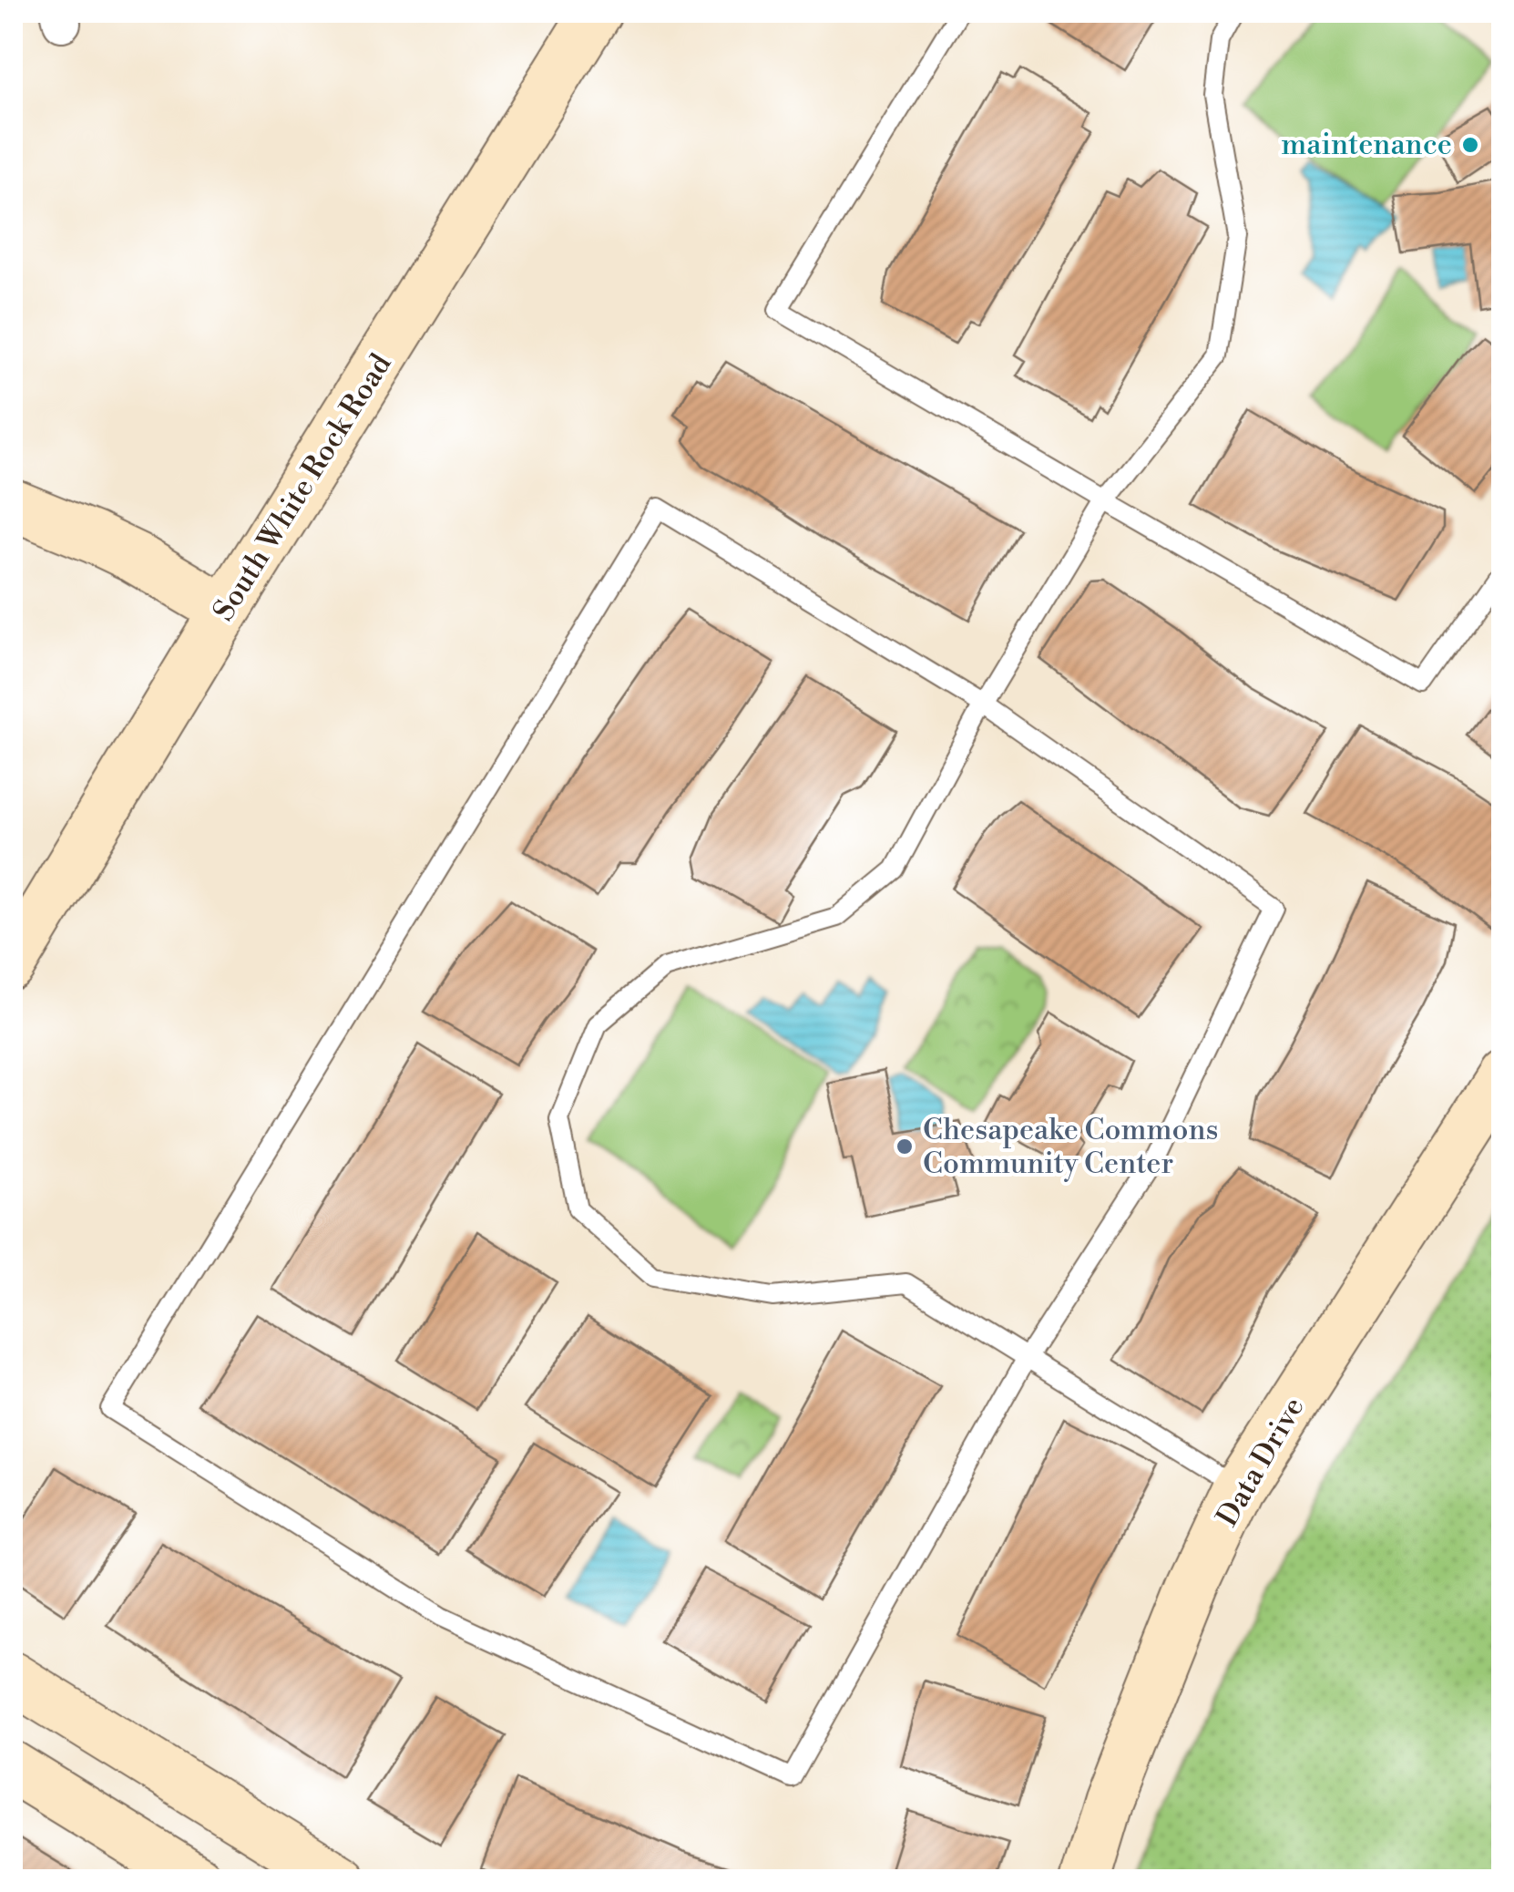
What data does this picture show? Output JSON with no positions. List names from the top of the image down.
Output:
{
  "streets": {
    "street": ["South White Rock Road", "Data Drive"]
  },
  "places": ["maintenance", "Chesapeake Commons Community Center"]
}
